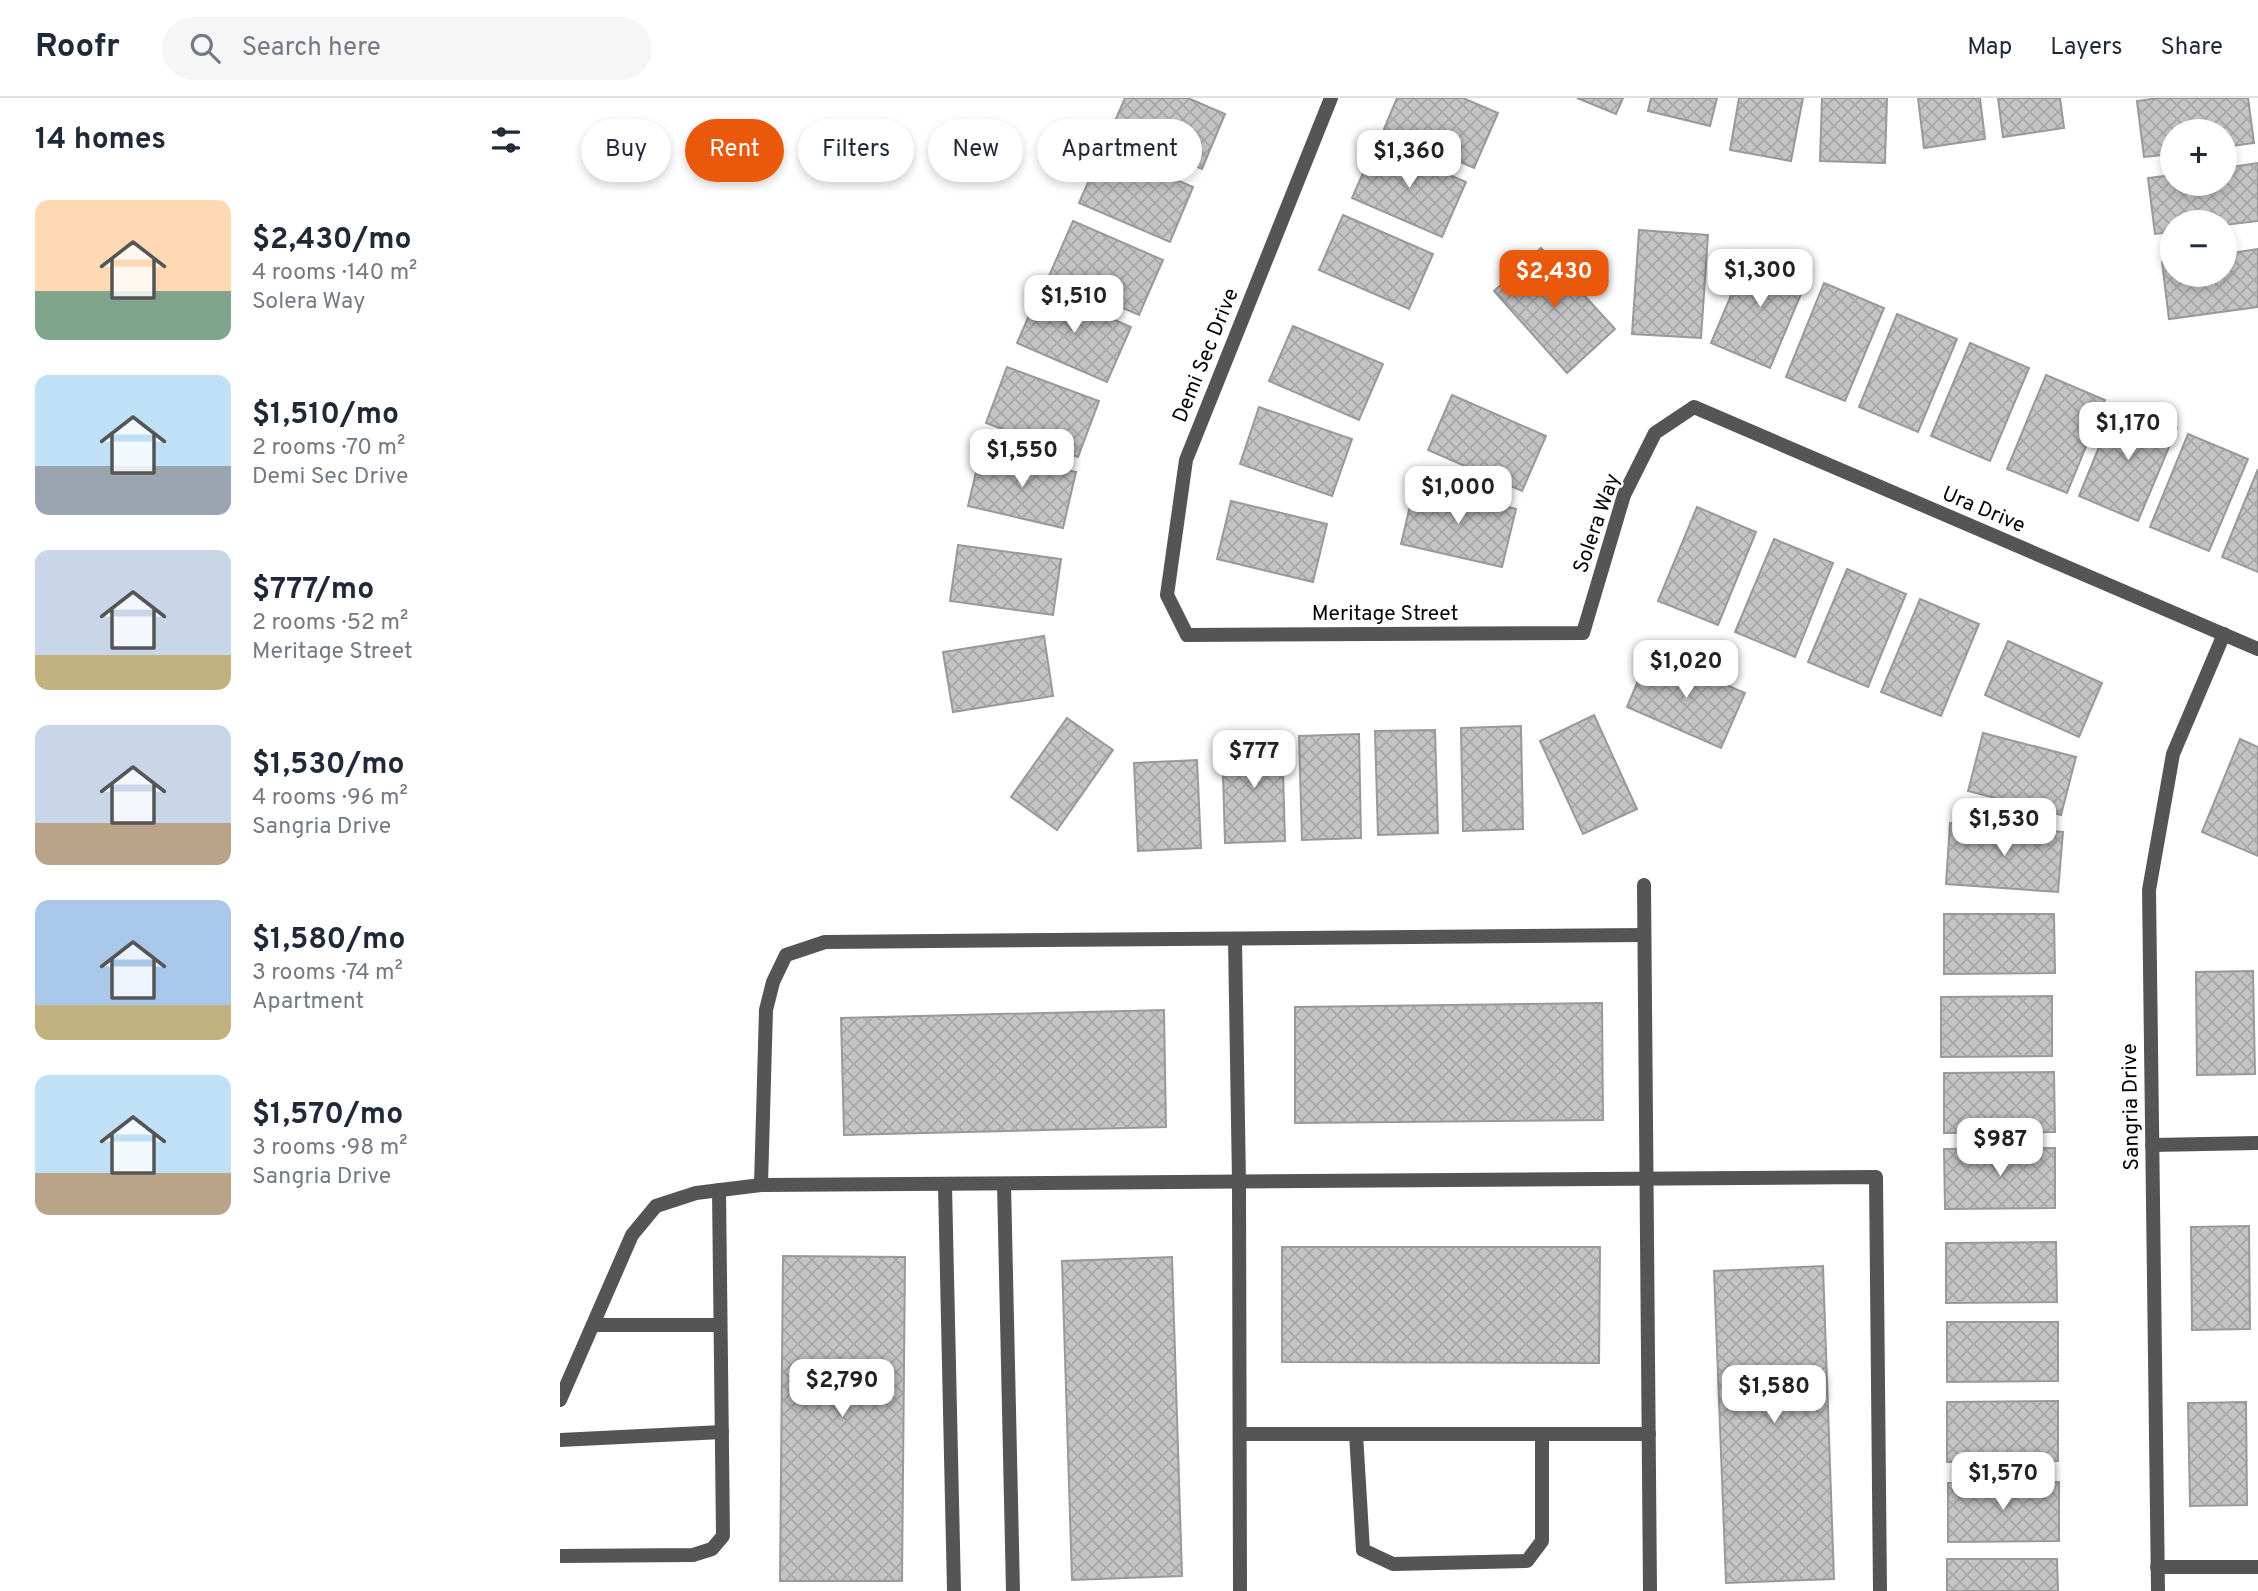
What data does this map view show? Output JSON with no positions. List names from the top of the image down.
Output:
{
  "streets": {
    "street": [
      "Demi Sec Drive",
      "Ura Drive",
      "Solera Way",
      "Meritage Street",
      "Sangria Drive"
    ]
  },
  "crossings": [
    ["Demi Sec Drive", "Meritage Street"],
    ["Ura Drive", "Solera Way"],
    ["Ura Drive", "Sangria Drive"],
    ["Solera Way", "Meritage Street"]
  ],
  "page": {
    "header": "Roofr",
    "search": "Search here",
    "nav": ["Map", "Layers", "Share"],
    "heading": "14 homes",
    "map_buttons": ["+", "−"],
    "chip": [
      "Buy",
      "Rent",
      "Filters",
      "New",
      "Apartment"
    ],
    "price": [
      "$1,360",
      "$1,300",
      "$2,430",
      "$1,510",
      "$1,170",
      "$1,550",
      "$1,000",
      "$1,020",
      "$777",
      "$1,530",
      "$987",
      "$2,790",
      "$1,580",
      "$1,570"
    ],
    "list": [
      {
        "name": "$2,430/mo",
        "note": "4 rooms · 140 m² · Solera Way"
      },
      {
        "name": "$1,510/mo",
        "note": "2 rooms · 70 m² · Demi Sec Drive"
      },
      {
        "name": "$777/mo",
        "note": "2 rooms · 52 m² · Meritage Street"
      },
      {
        "name": "$1,530/mo",
        "note": "4 rooms · 96 m² · Sangria Drive"
      },
      {
        "name": "$1,580/mo",
        "note": "3 rooms · 74 m² · Apartment"
      },
      {
        "name": "$1,570/mo",
        "note": "3 rooms · 98 m² · Sangria Drive"
      }
    ]
  }
}
